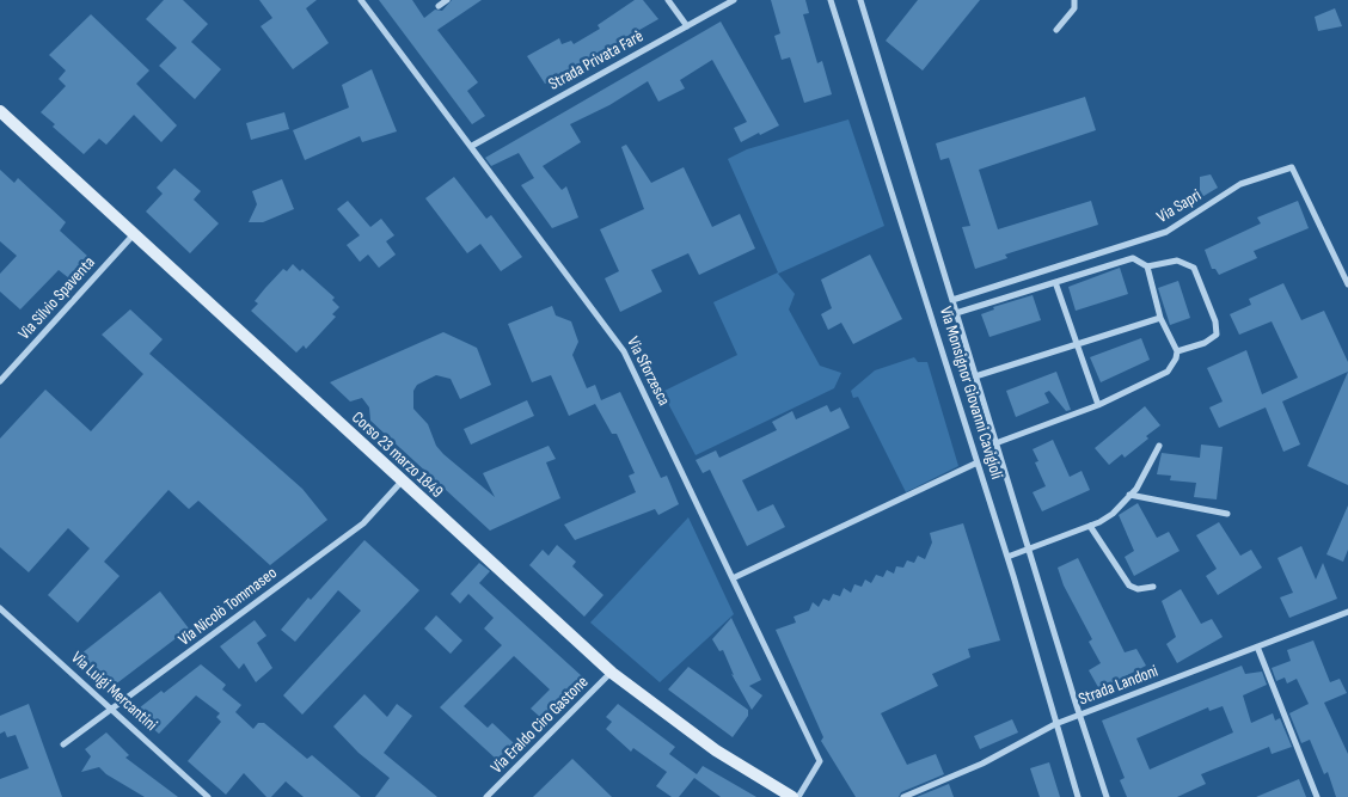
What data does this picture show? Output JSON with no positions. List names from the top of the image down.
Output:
{
  "streets": {
    "main road": ["Corso 23 marzo 1849"],
    "street": [
      "Strada Privata Farè",
      "Via Sapri",
      "Via Silvio Spaventa",
      "Via Sforzesca",
      "Via Monsignor Giovanni Cavigioli",
      "Via Nicolò Tommaseo",
      "Strada Landoni",
      "Via Luigi Mercantini",
      "Via Eraldo Ciro Gastone"
    ]
  },
  "crossings": [
    ["Strada Privata Farè", "Via Sforzesca"],
    ["Via Sapri", "Via Monsignor Giovanni Cavigioli"],
    ["Via Silvio Spaventa", "Corso 23 marzo 1849"],
    ["Via Monsignor Giovanni Cavigioli", "Strada Landoni"],
    ["Corso 23 marzo 1849", "Via Nicolò Tommaseo"],
    ["Corso 23 marzo 1849", "Via Eraldo Ciro Gastone"],
    ["Via Nicolò Tommaseo", "Via Luigi Mercantini"]
  ]
}
